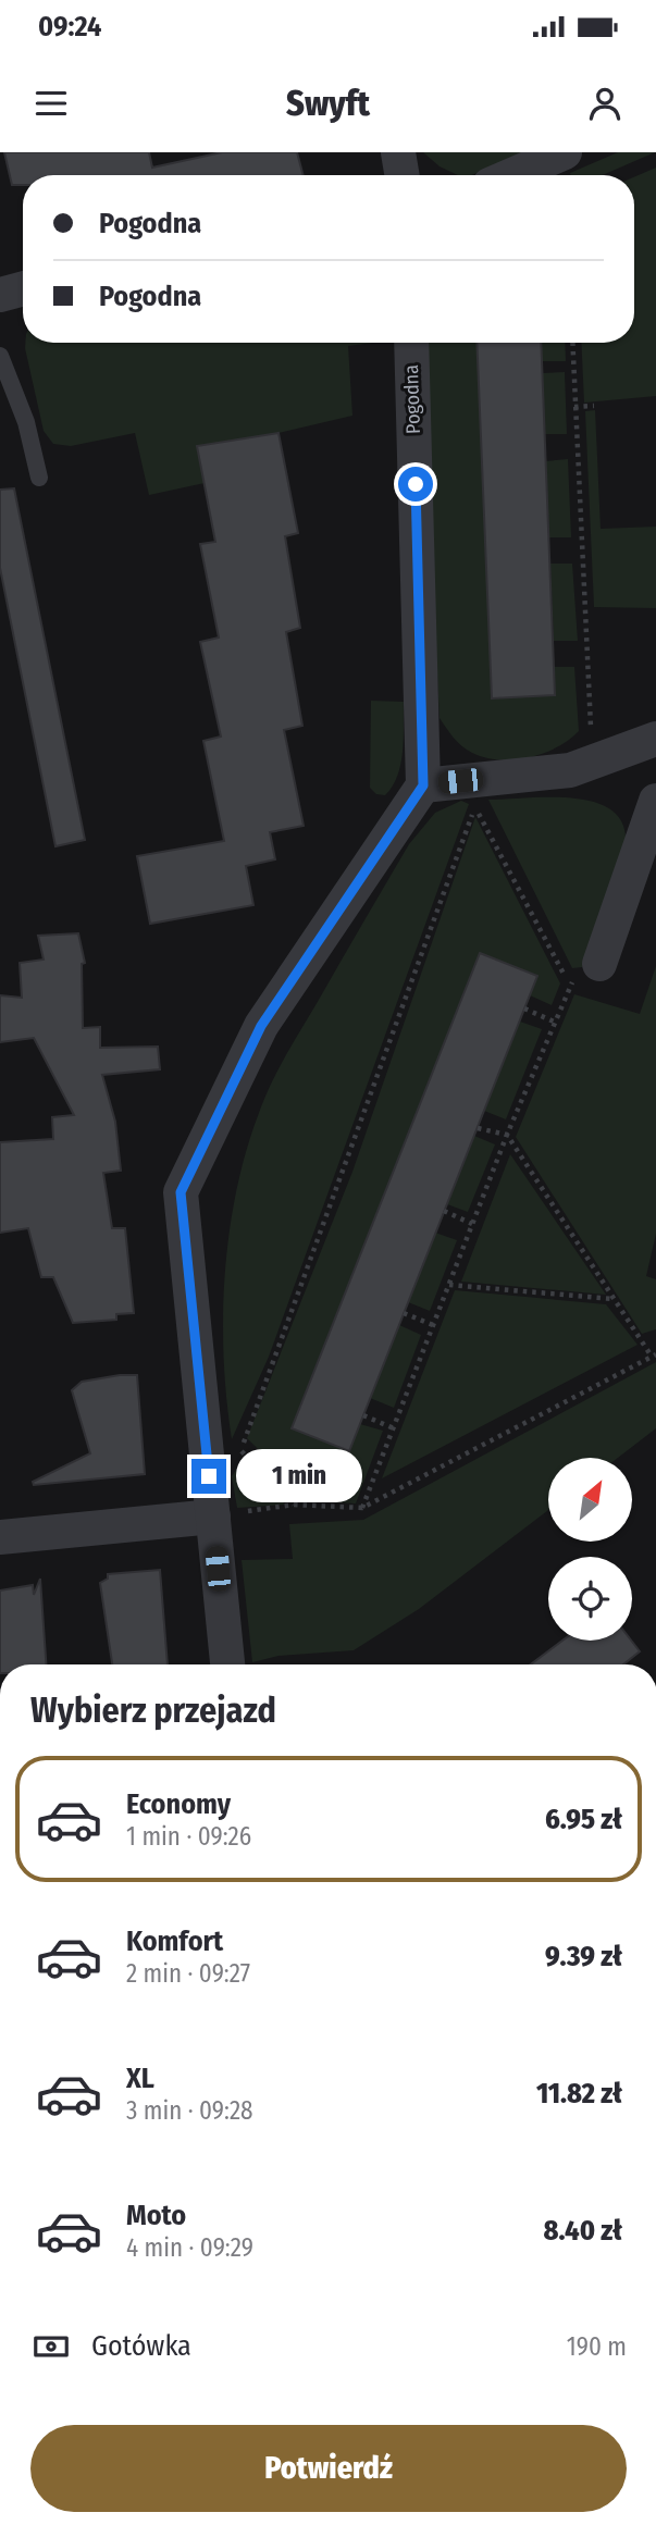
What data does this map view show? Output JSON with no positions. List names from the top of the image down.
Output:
{
  "streets": {
    "street": ["Pogodna"]
  },
  "north": "top right",
  "page": {
    "status": "09:24",
    "header": "Swyft",
    "banner": ["Pogodna", "Pogodna"],
    "bubble": "1 min",
    "heading": "Wybierz przejazd",
    "list": [
      {
        "name": "Economy",
        "note": "1 min · 09:26",
        "value": "6.95 zł"
      },
      {
        "name": "Komfort",
        "note": "2 min · 09:27",
        "value": "9.39 zł"
      },
      {
        "name": "XL",
        "note": "3 min · 09:28",
        "value": "11.82 zł"
      },
      {
        "name": "Moto",
        "note": "4 min · 09:29",
        "value": "8.40 zł"
      }
    ],
    "pay": ["Gotówka", "190 m"],
    "buttons": "Potwierdź"
  }
}
